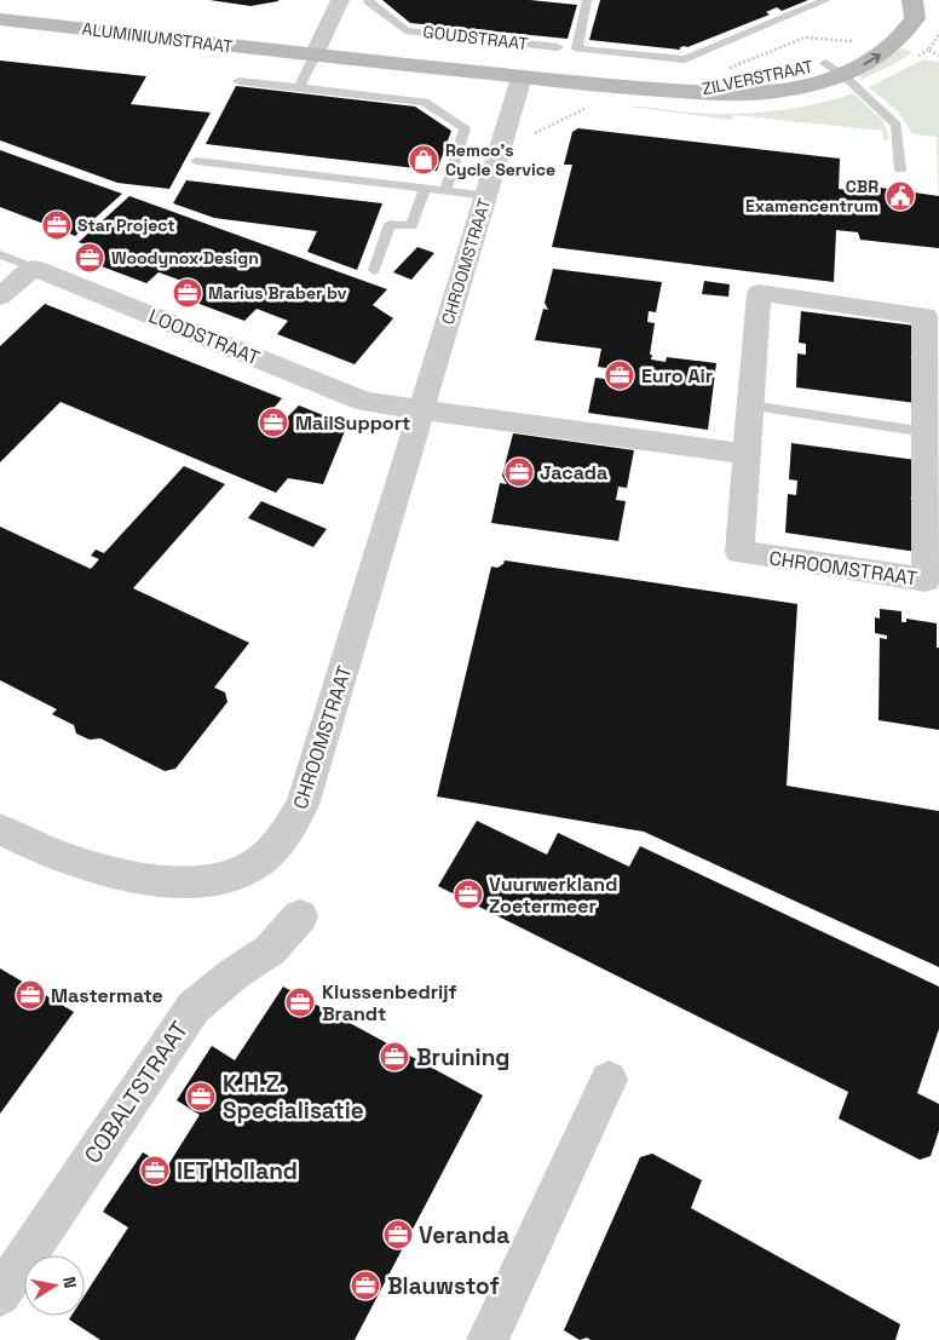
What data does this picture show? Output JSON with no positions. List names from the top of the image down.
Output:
{
  "streets": {
    "street": [
      "ALUMINIUMSTRAAT",
      "ZILVERSTRAAT",
      "CHROOMSTRAAT",
      "LOODSTRAAT",
      "COBALTSTRAAT"
    ],
    "lane": ["GOUDSTRAAT"]
  },
  "crossings": [
    ["ALUMINIUMSTRAAT", "ZILVERSTRAAT"],
    ["ALUMINIUMSTRAAT", "CHROOMSTRAAT"],
    ["ZILVERSTRAAT", "CHROOMSTRAAT"],
    ["CHROOMSTRAAT", "LOODSTRAAT"]
  ],
  "places": {
    "shop": ["Remco's Cycle Service"],
    "public building": ["CBR Examencentrum"],
    "office": [
      "Star Project",
      "Woodynox Design",
      "Marius Braber bv",
      "Euro Air",
      "MailSupport",
      "Jacada",
      "Vuurwerkland Zoetermeer",
      "Mastermate",
      "Klussenbedrijf Brandt",
      "Bruining",
      "K.H.Z. Specialisatie",
      "IET Holland",
      "Veranda",
      "Blauwstof"
    ]
  },
  "north": "right"
}
